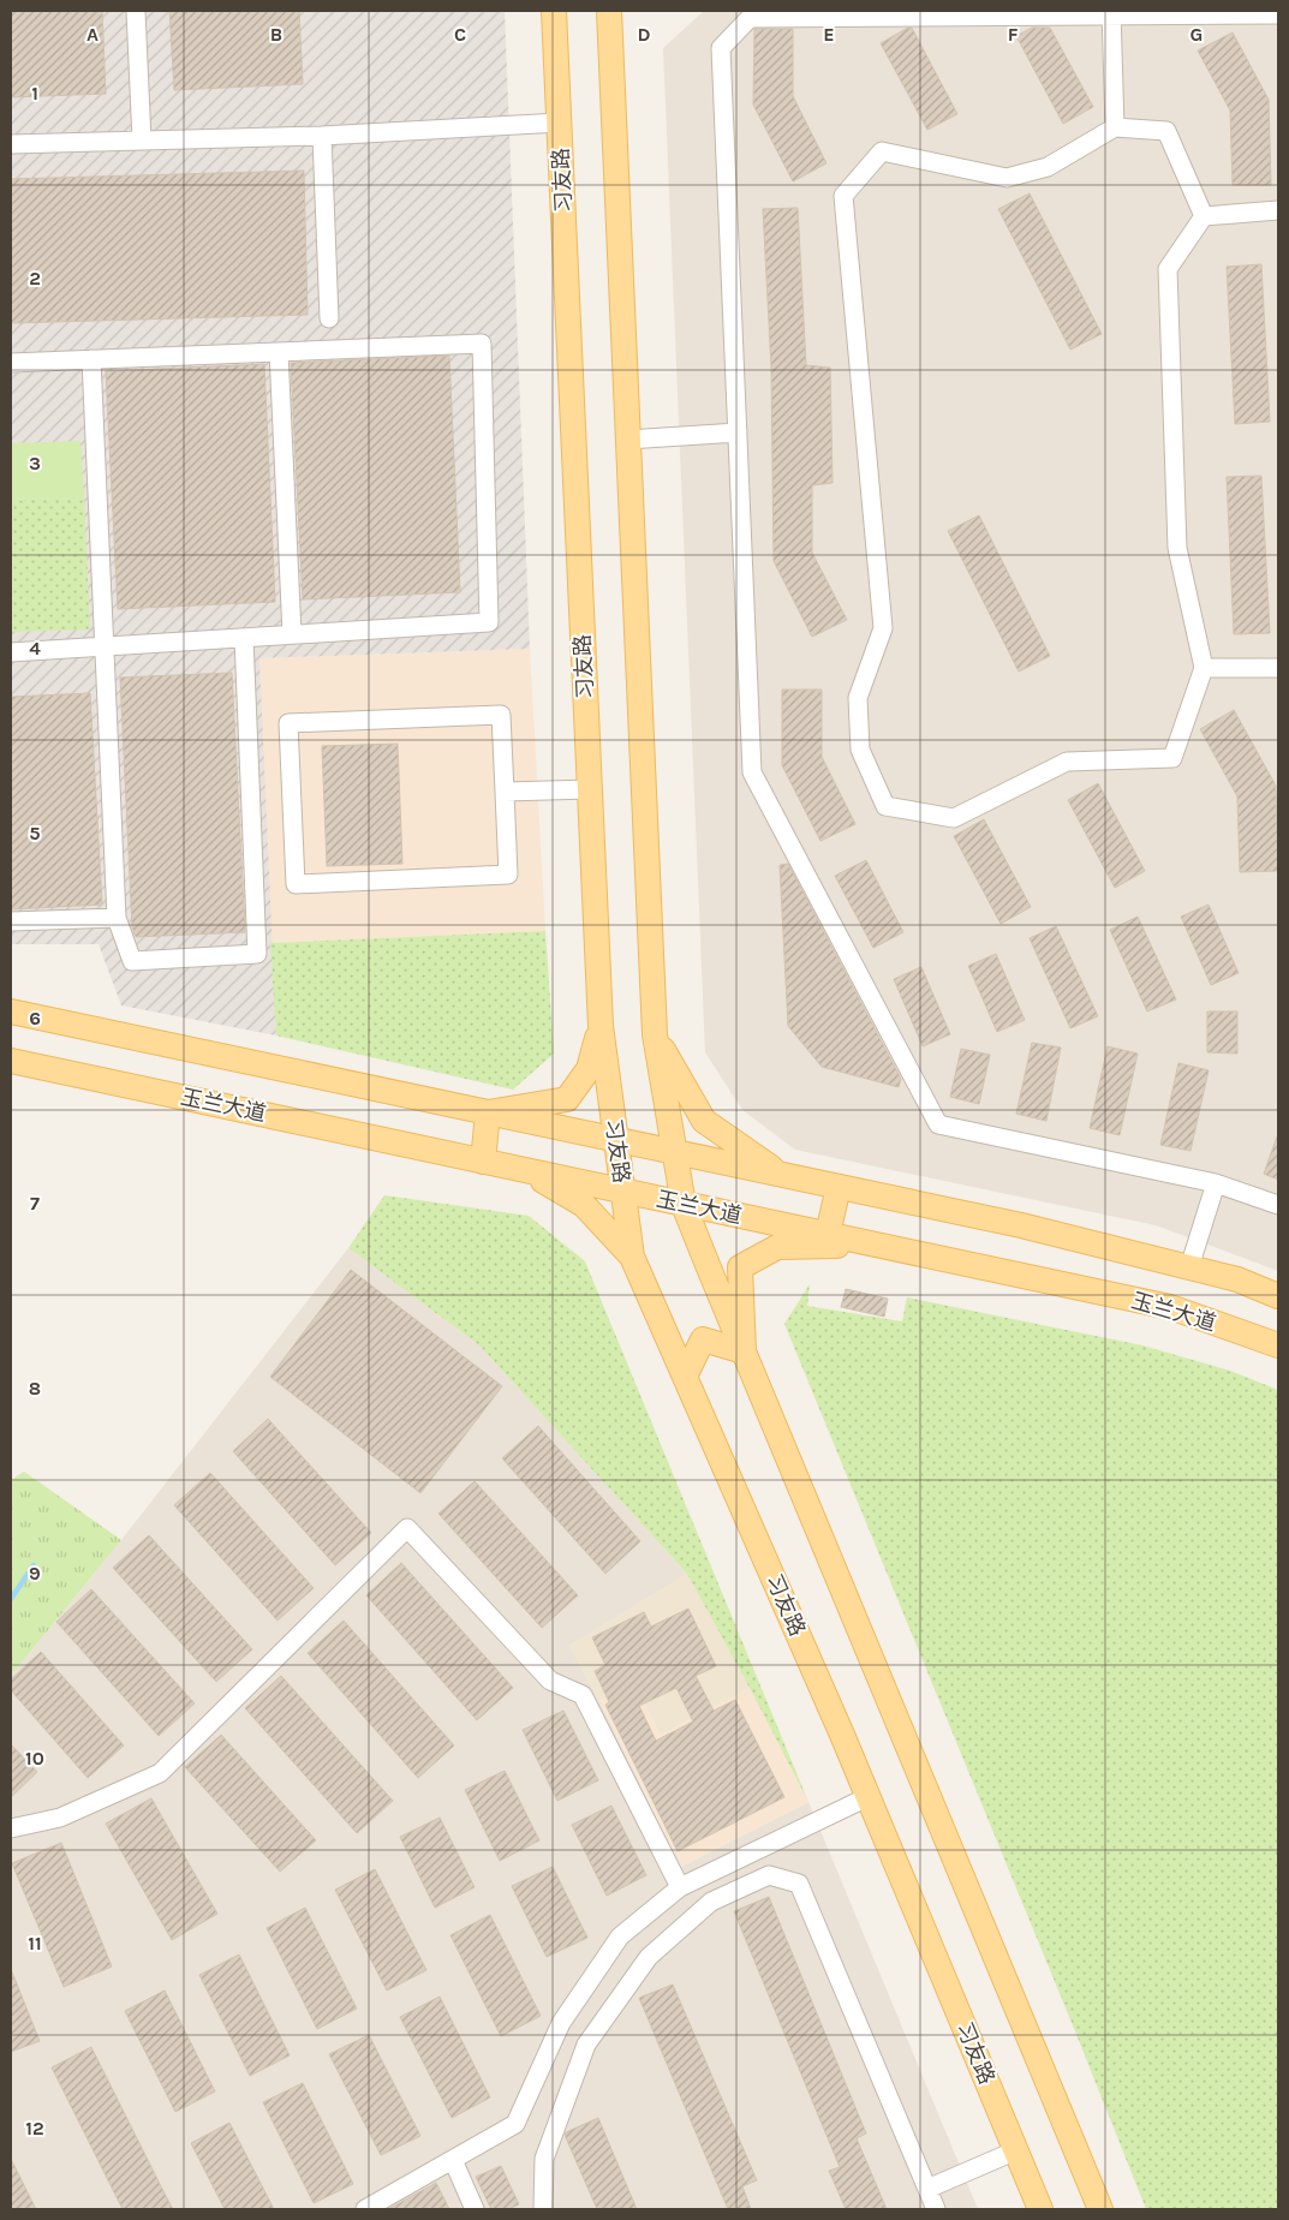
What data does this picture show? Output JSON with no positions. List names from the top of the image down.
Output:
{
  "streets": {
    "main road": ["习友路", "玉兰大道"]
  },
  "crossings": [
    ["习友路", "玉兰大道"]
  ],
  "grid": {
    "columns": [
      "A",
      "B",
      "C",
      "D",
      "E",
      "F",
      "G"
    ],
    "rows": [
      "1",
      "2",
      "3",
      "4",
      "5",
      "6",
      "7",
      "8",
      "9",
      "10",
      "11",
      "12"
    ]
  }
}
